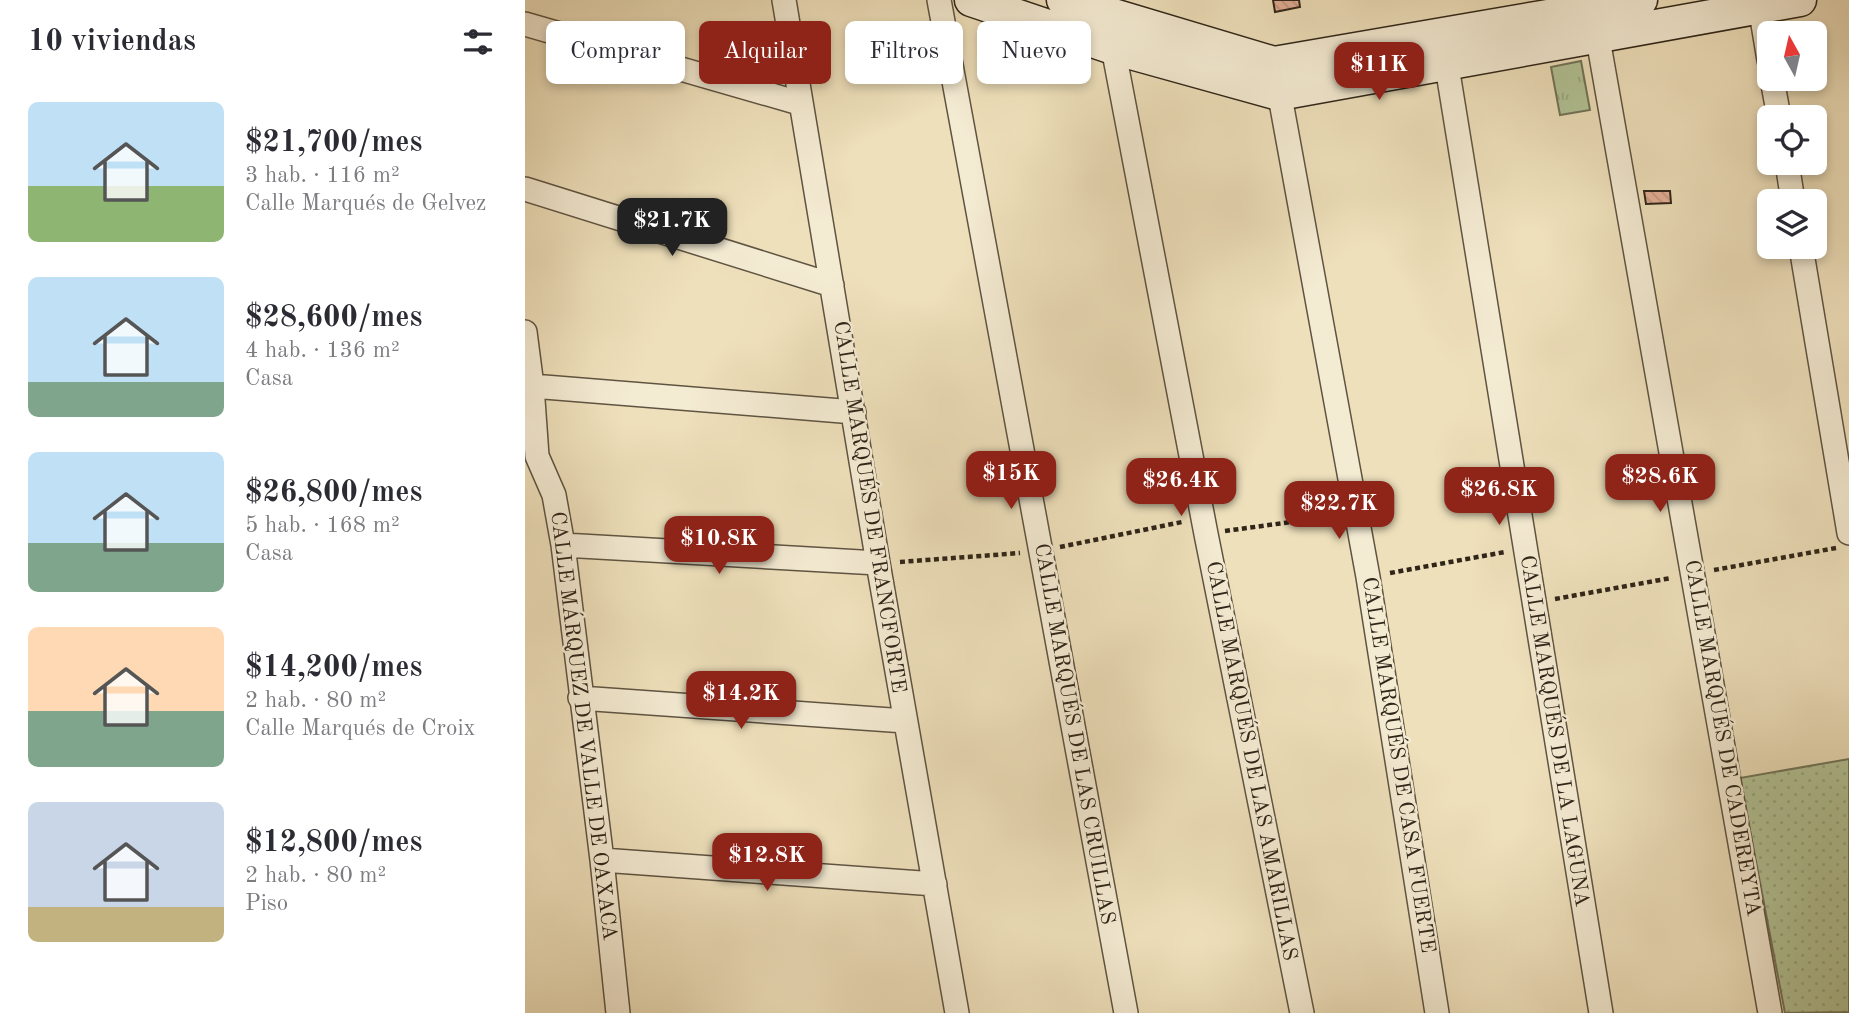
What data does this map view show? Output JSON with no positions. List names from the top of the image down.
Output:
{
  "streets": {
    "street": [
      "CALLE MARQUÉS DE FRANCFORTE",
      "CALLE MÁRQUEZ DE VALLE DE OAXACA",
      "CALLE MARQUÉS DE LA LAGUNA",
      "CALLE MARQUÉS DE LAS CRUILLAS",
      "CALLE MARQUÉS DE CADEREYTA",
      "CALLE MARQUÉS DE LAS AMARILLAS",
      "CALLE MARQUÉS DE CASA FUERTE"
    ]
  },
  "north": "top",
  "page": {
    "heading": "10 viviendas",
    "chip": [
      "Comprar",
      "Alquilar",
      "Filtros",
      "Nuevo"
    ],
    "price": [
      "$11K",
      "$21.7K",
      "$15K",
      "$28.6K",
      "$26.4K",
      "$26.8K",
      "$22.7K",
      "$10.8K",
      "$14.2K",
      "$12.8K"
    ],
    "list": [
      {
        "name": "$21,700/mes",
        "note": "3 hab. · 116 m² · Calle Marqués de Gelvez"
      },
      {
        "name": "$28,600/mes",
        "note": "4 hab. · 136 m² · Casa"
      },
      {
        "name": "$26,800/mes",
        "note": "5 hab. · 168 m² · Casa"
      },
      {
        "name": "$14,200/mes",
        "note": "2 hab. · 80 m² · Calle Marqués de Croix"
      },
      {
        "name": "$12,800/mes",
        "note": "2 hab. · 80 m² · Piso"
      }
    ]
  }
}
